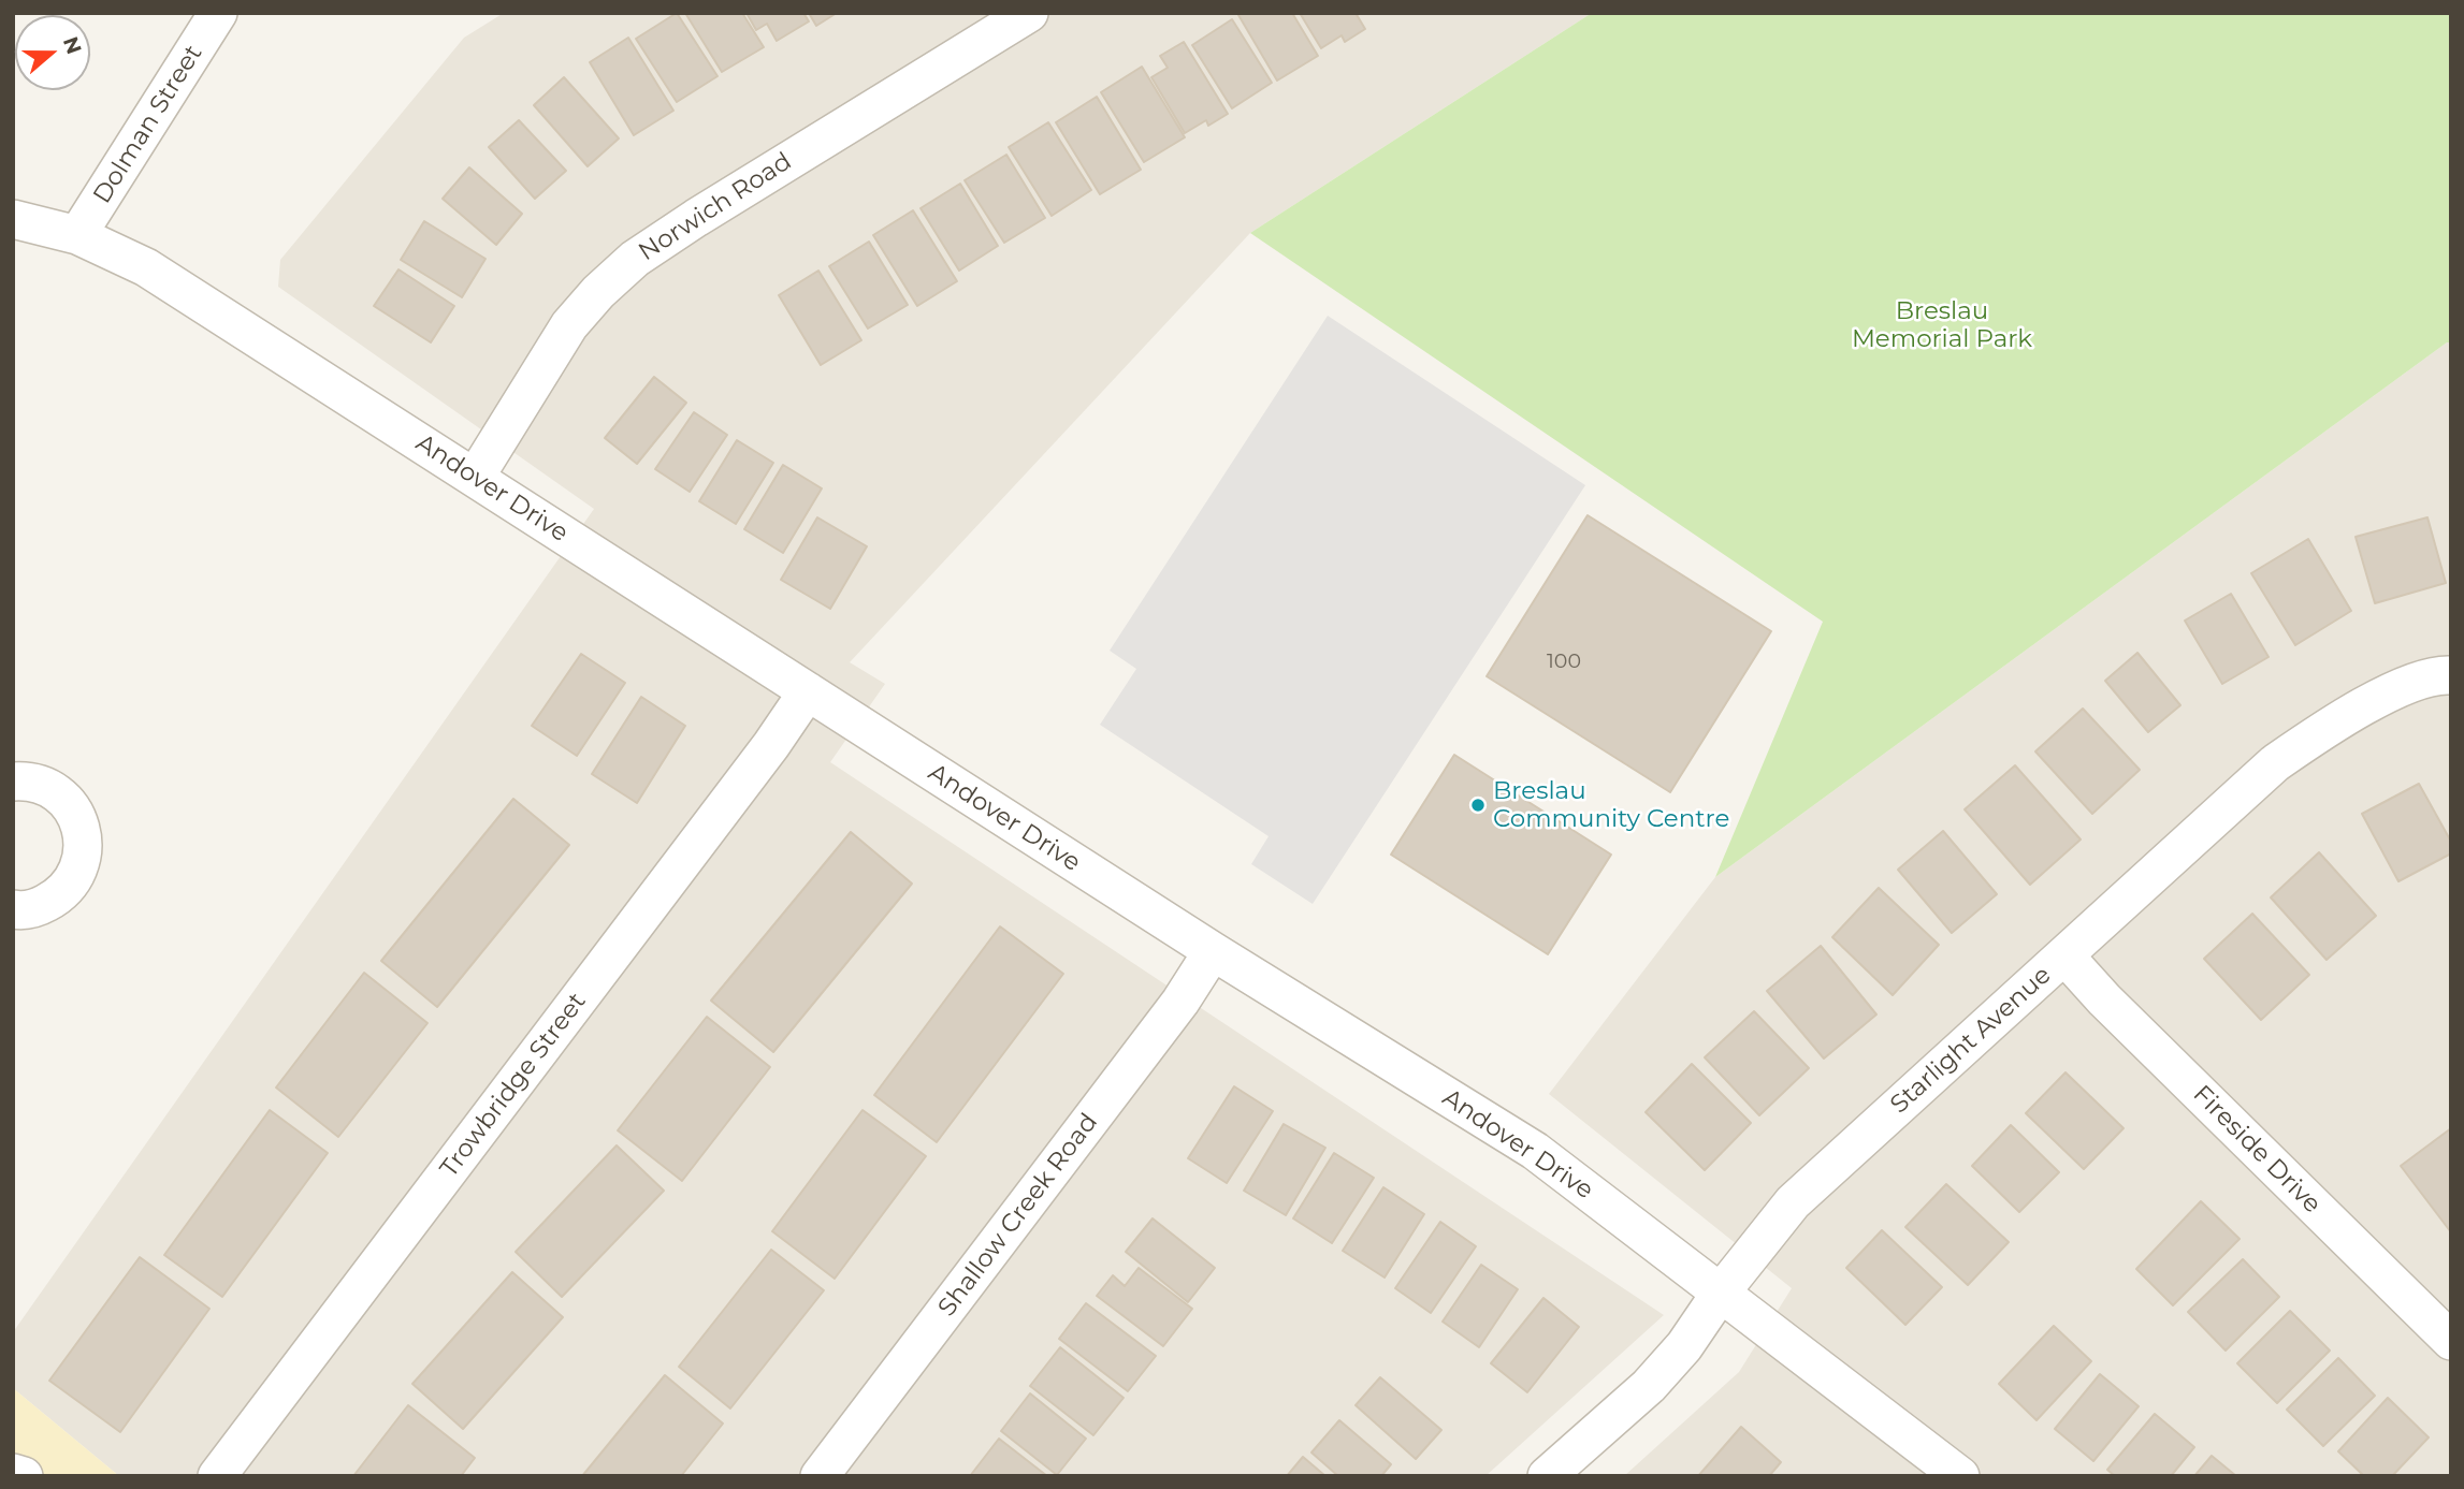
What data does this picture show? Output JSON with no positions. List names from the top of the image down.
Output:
{
  "streets": {
    "street": [
      "Dolman Street",
      "Norwich Road",
      "Andover Drive",
      "Starlight Avenue",
      "Trowbridge Street",
      "Fireside Drive",
      "Shallow Creek Road"
    ]
  },
  "crossings": [
    ["Dolman Street", "Andover Drive"],
    ["Norwich Road", "Andover Drive"],
    ["Andover Drive", "Starlight Avenue"],
    ["Andover Drive", "Trowbridge Street"],
    ["Andover Drive", "Shallow Creek Road"],
    ["Starlight Avenue", "Fireside Drive"]
  ],
  "parks": ["Breslau Memorial Park"],
  "places": ["Breslau Community Centre"],
  "house_numbers": ["100"],
  "north": "right"
}
